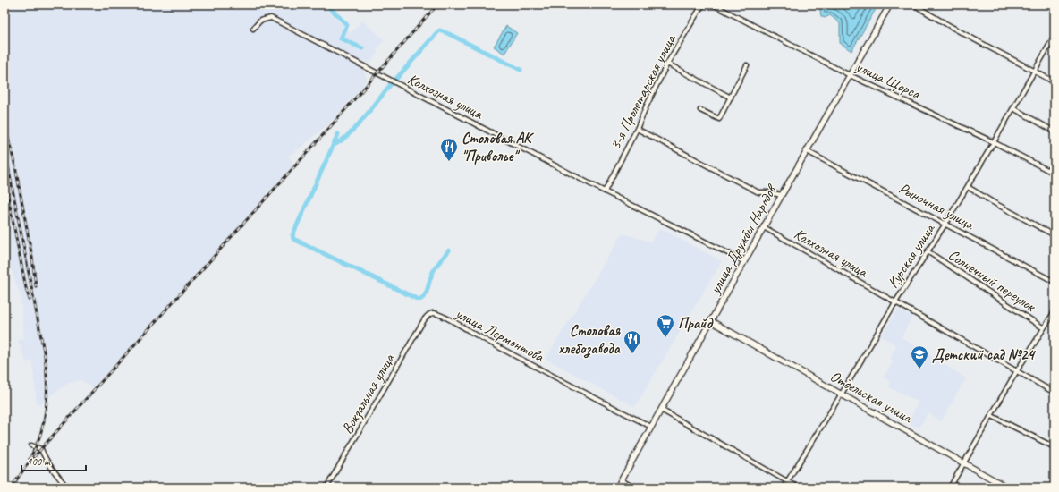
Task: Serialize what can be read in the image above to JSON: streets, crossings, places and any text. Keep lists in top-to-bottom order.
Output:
{
  "streets": {
    "street": [
      "улица Щорса",
      "3-я Пролетарская улица",
      "Колхозная улица",
      "Рыночная улица",
      "улица Дружбы Народов",
      "Курская улица",
      "Солнечный переулок",
      "улица Лермонтова",
      "Вокзальная улица",
      "Отдельская улица"
    ]
  },
  "crossings": [
    ["улица Щорса", "улица Дружбы Народов"],
    ["улица Щорса", "Курская улица"],
    ["3-я Пролетарская улица", "Колхозная улица"],
    ["Колхозная улица", "улица Дружбы Народов"],
    ["Колхозная улица", "Курская улица"],
    ["Рыночная улица", "улица Дружбы Народов"],
    ["Рыночная улица", "Курская улица"],
    ["улица Дружбы Народов", "улица Лермонтова"],
    ["улица Дружбы Народов", "Отдельская улица"],
    ["Курская улица", "Солнечный переулок"],
    ["Курская улица", "Отдельская улица"],
    ["улица Лермонтова", "Вокзальная улица"]
  ],
  "places": {
    "restaurant": ["Столовая АК \"Приволье\"", "Столовая хлебозавода"],
    "supermarket": ["Прайд"],
    "school or university": ["Детский сад №24"]
  },
  "scale_bar": "100 m"
}
